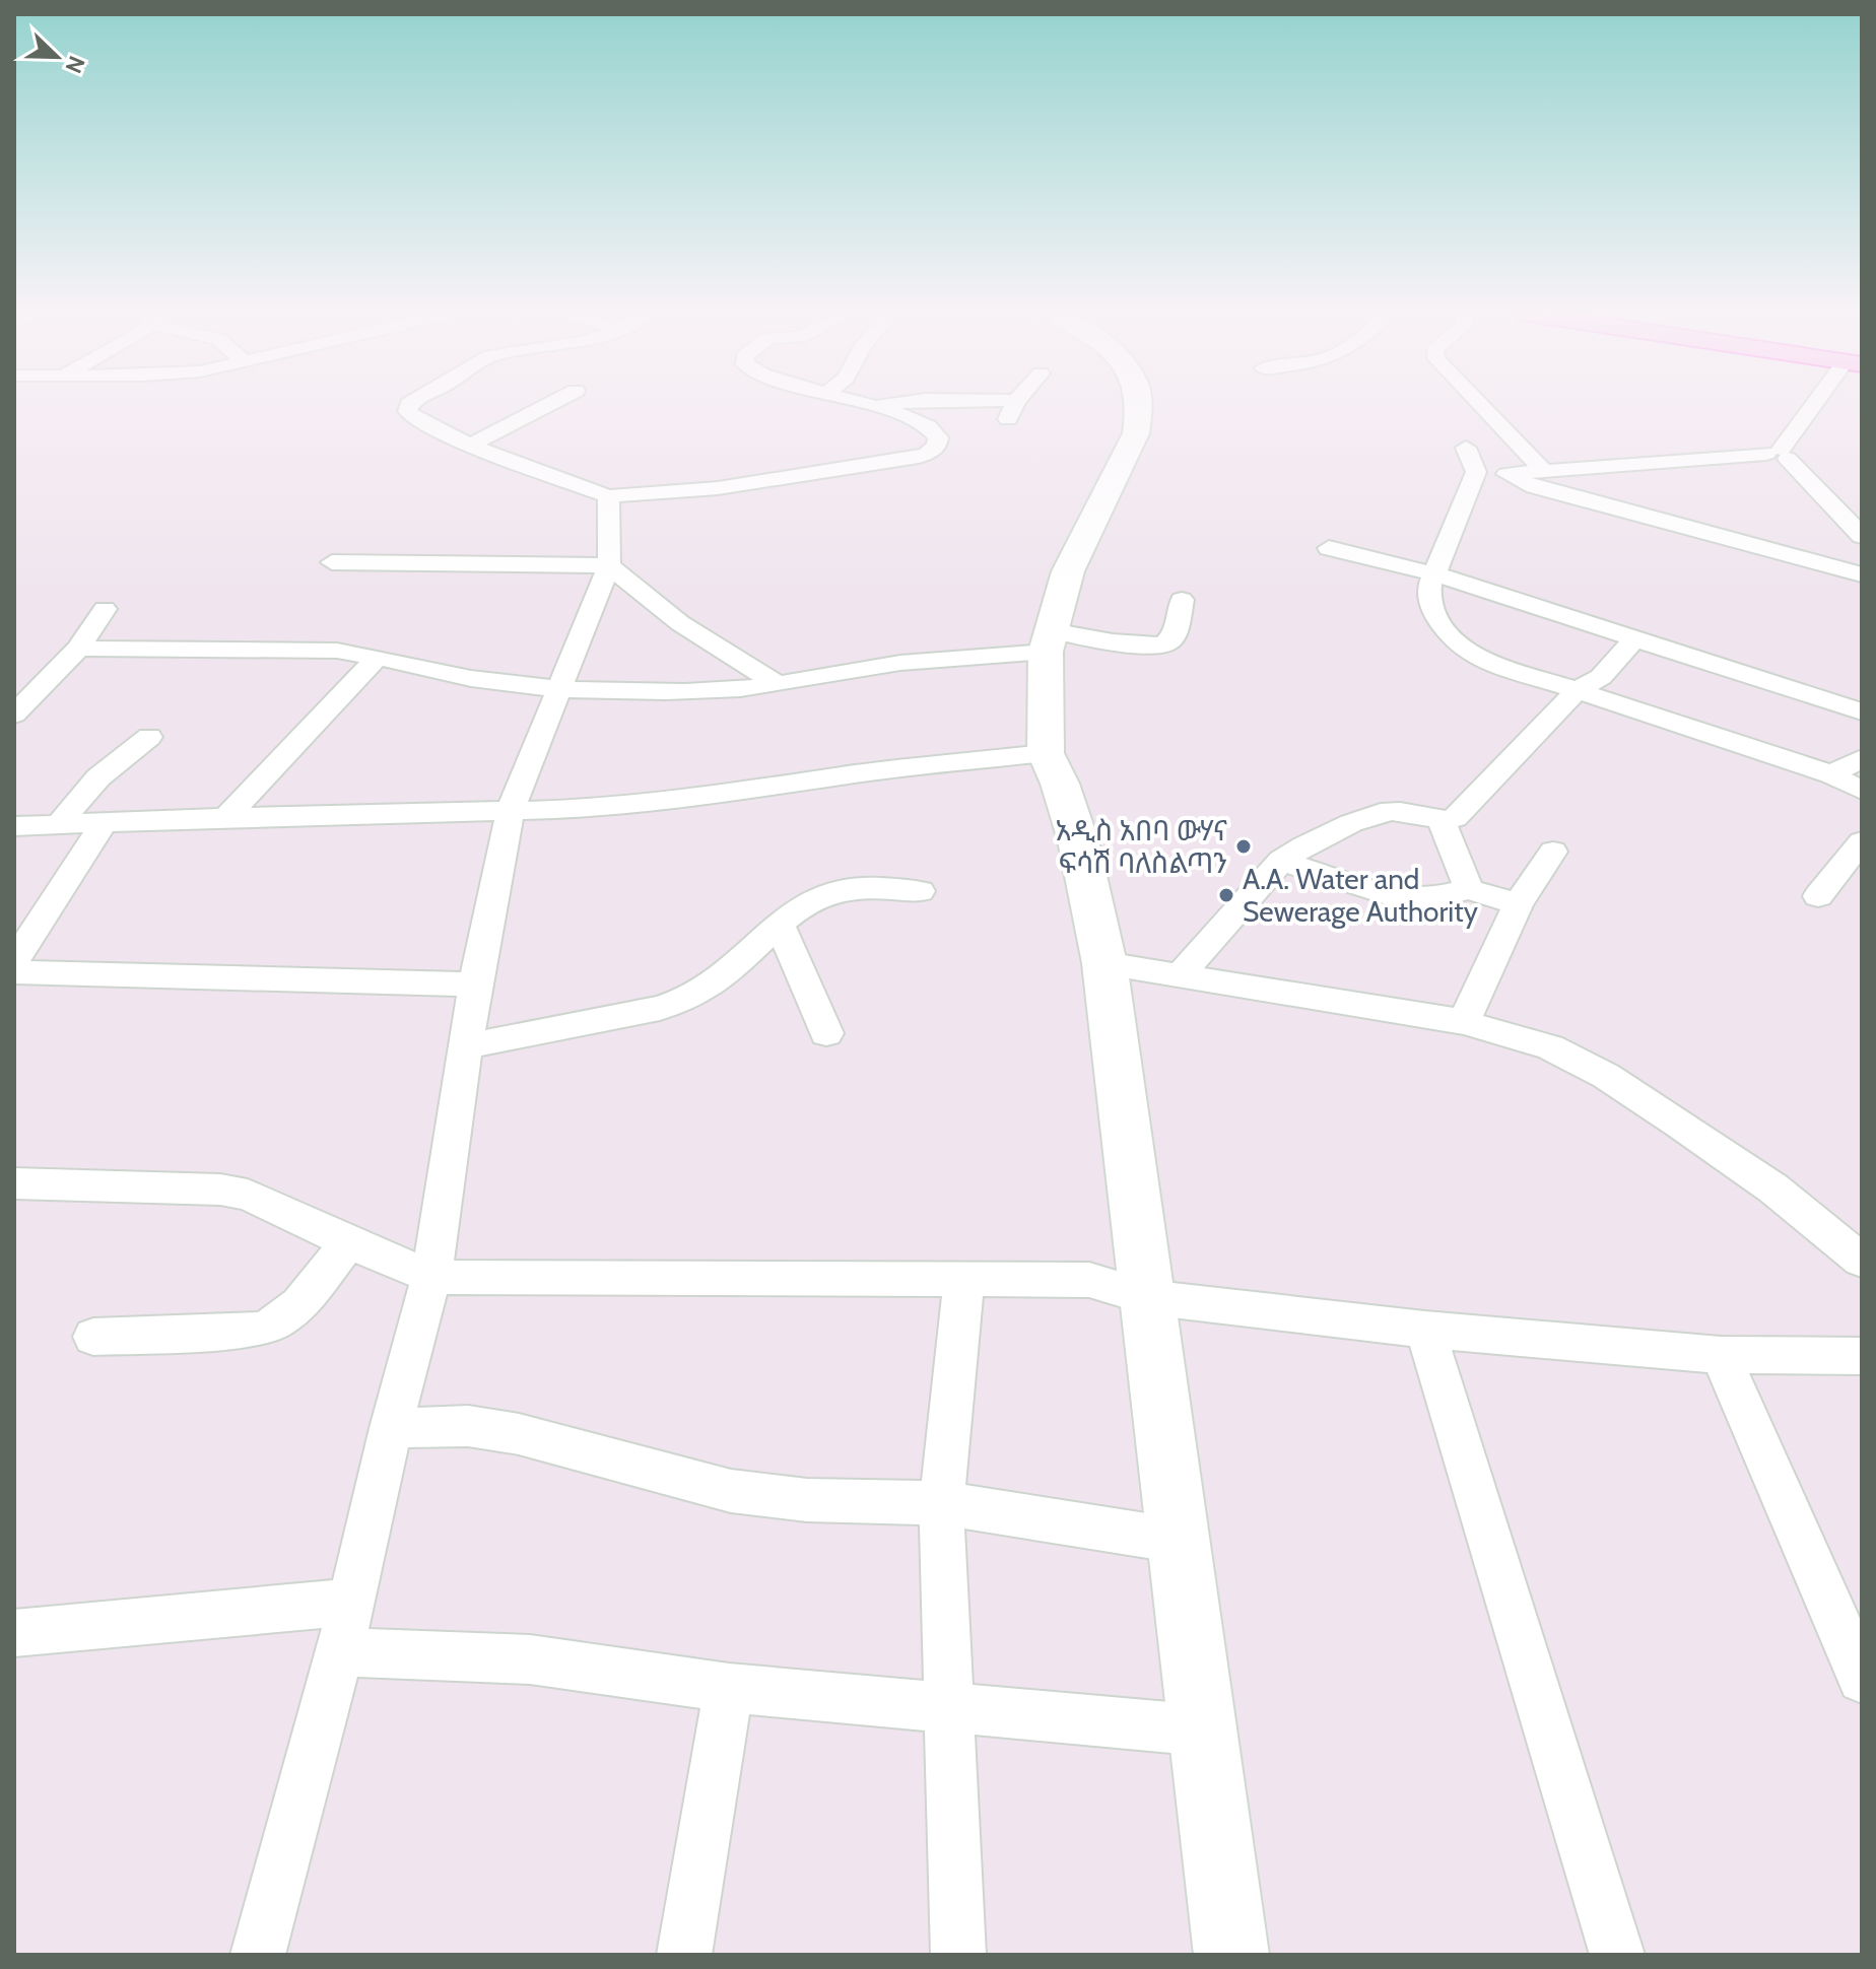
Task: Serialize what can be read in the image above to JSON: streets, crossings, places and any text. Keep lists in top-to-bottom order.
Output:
{
  "places": ["አዲስ አበባ ውሃና ፍሳሽ ባለስልጣን", "A.A. Water and Sewerage Authority"],
  "north": "bottom right"
}
